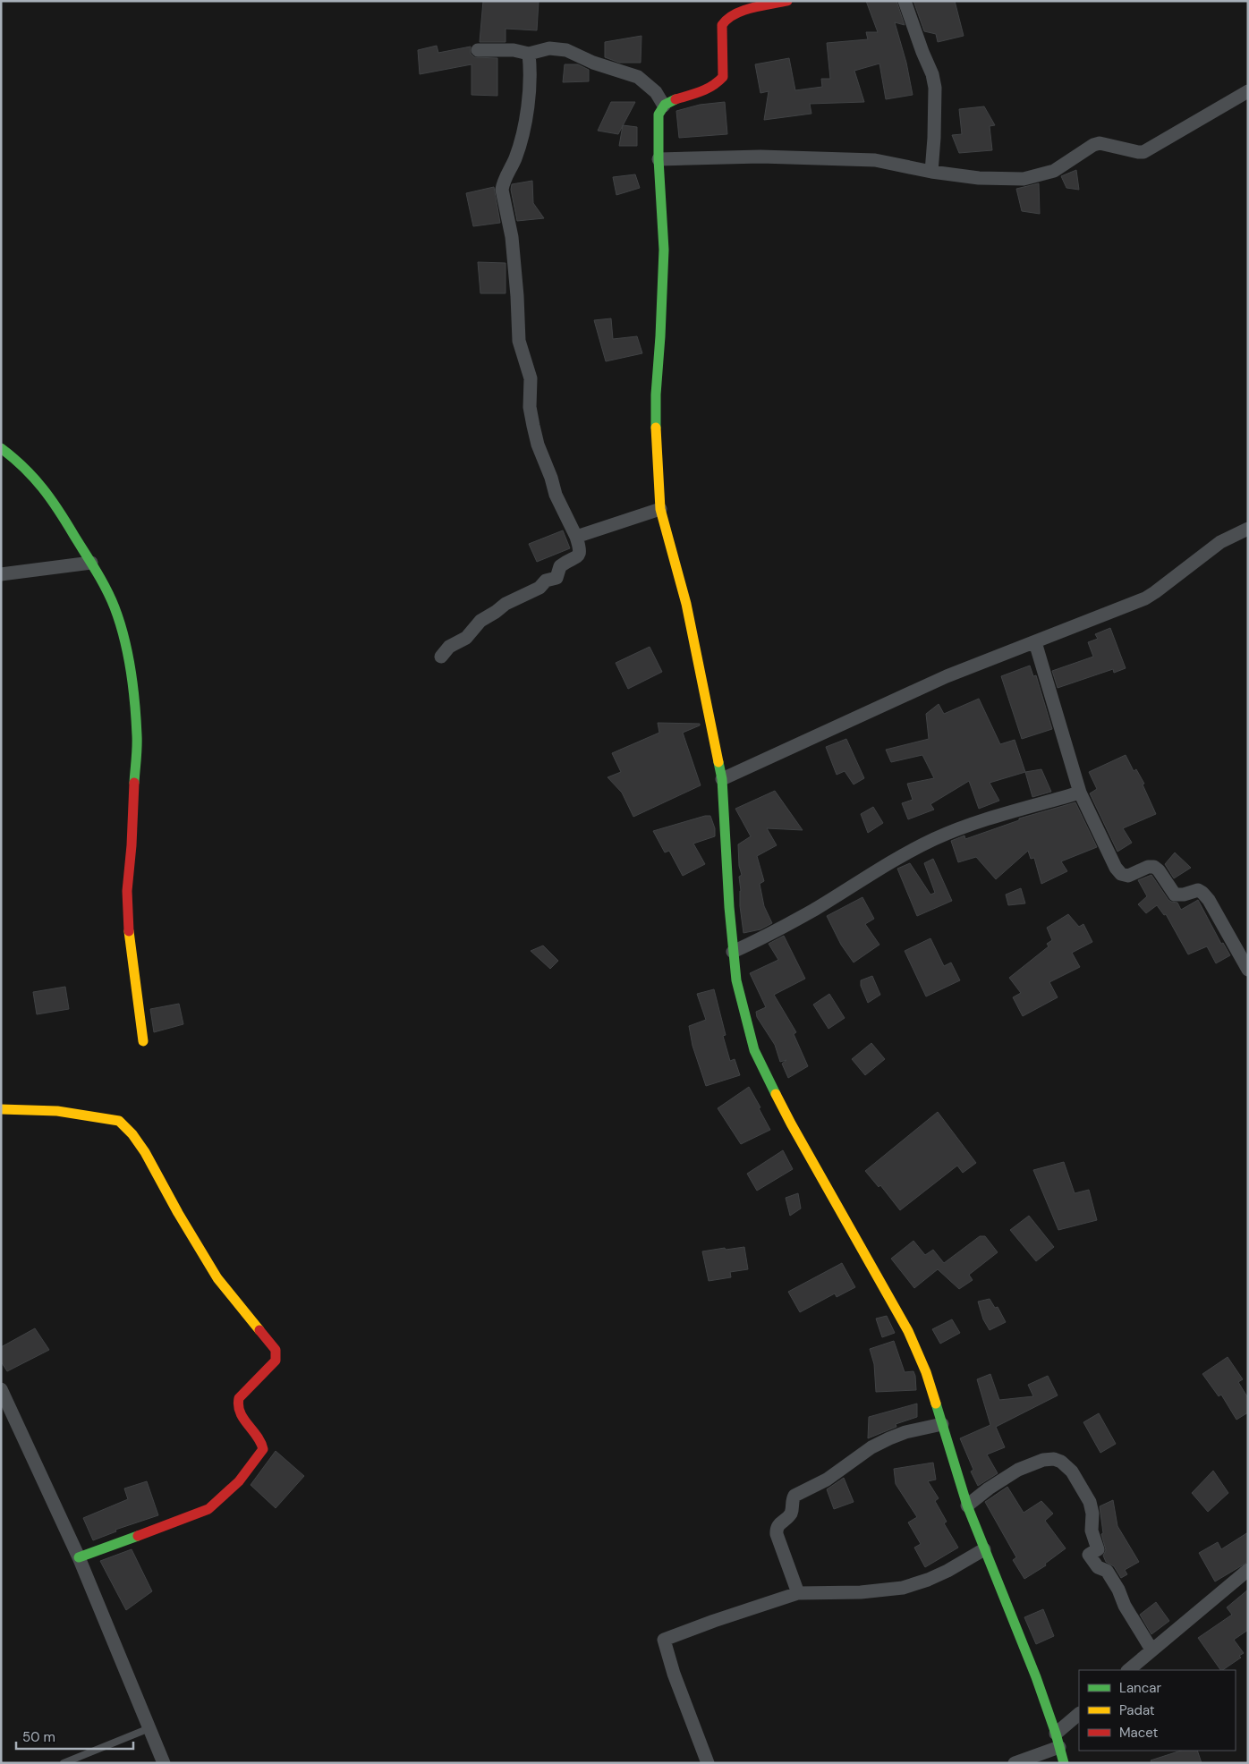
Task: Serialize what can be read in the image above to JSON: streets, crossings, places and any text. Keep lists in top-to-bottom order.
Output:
{
  "legend": ["Lancar", "Padat", "Macet"],
  "scale_bar": "50 m"
}
